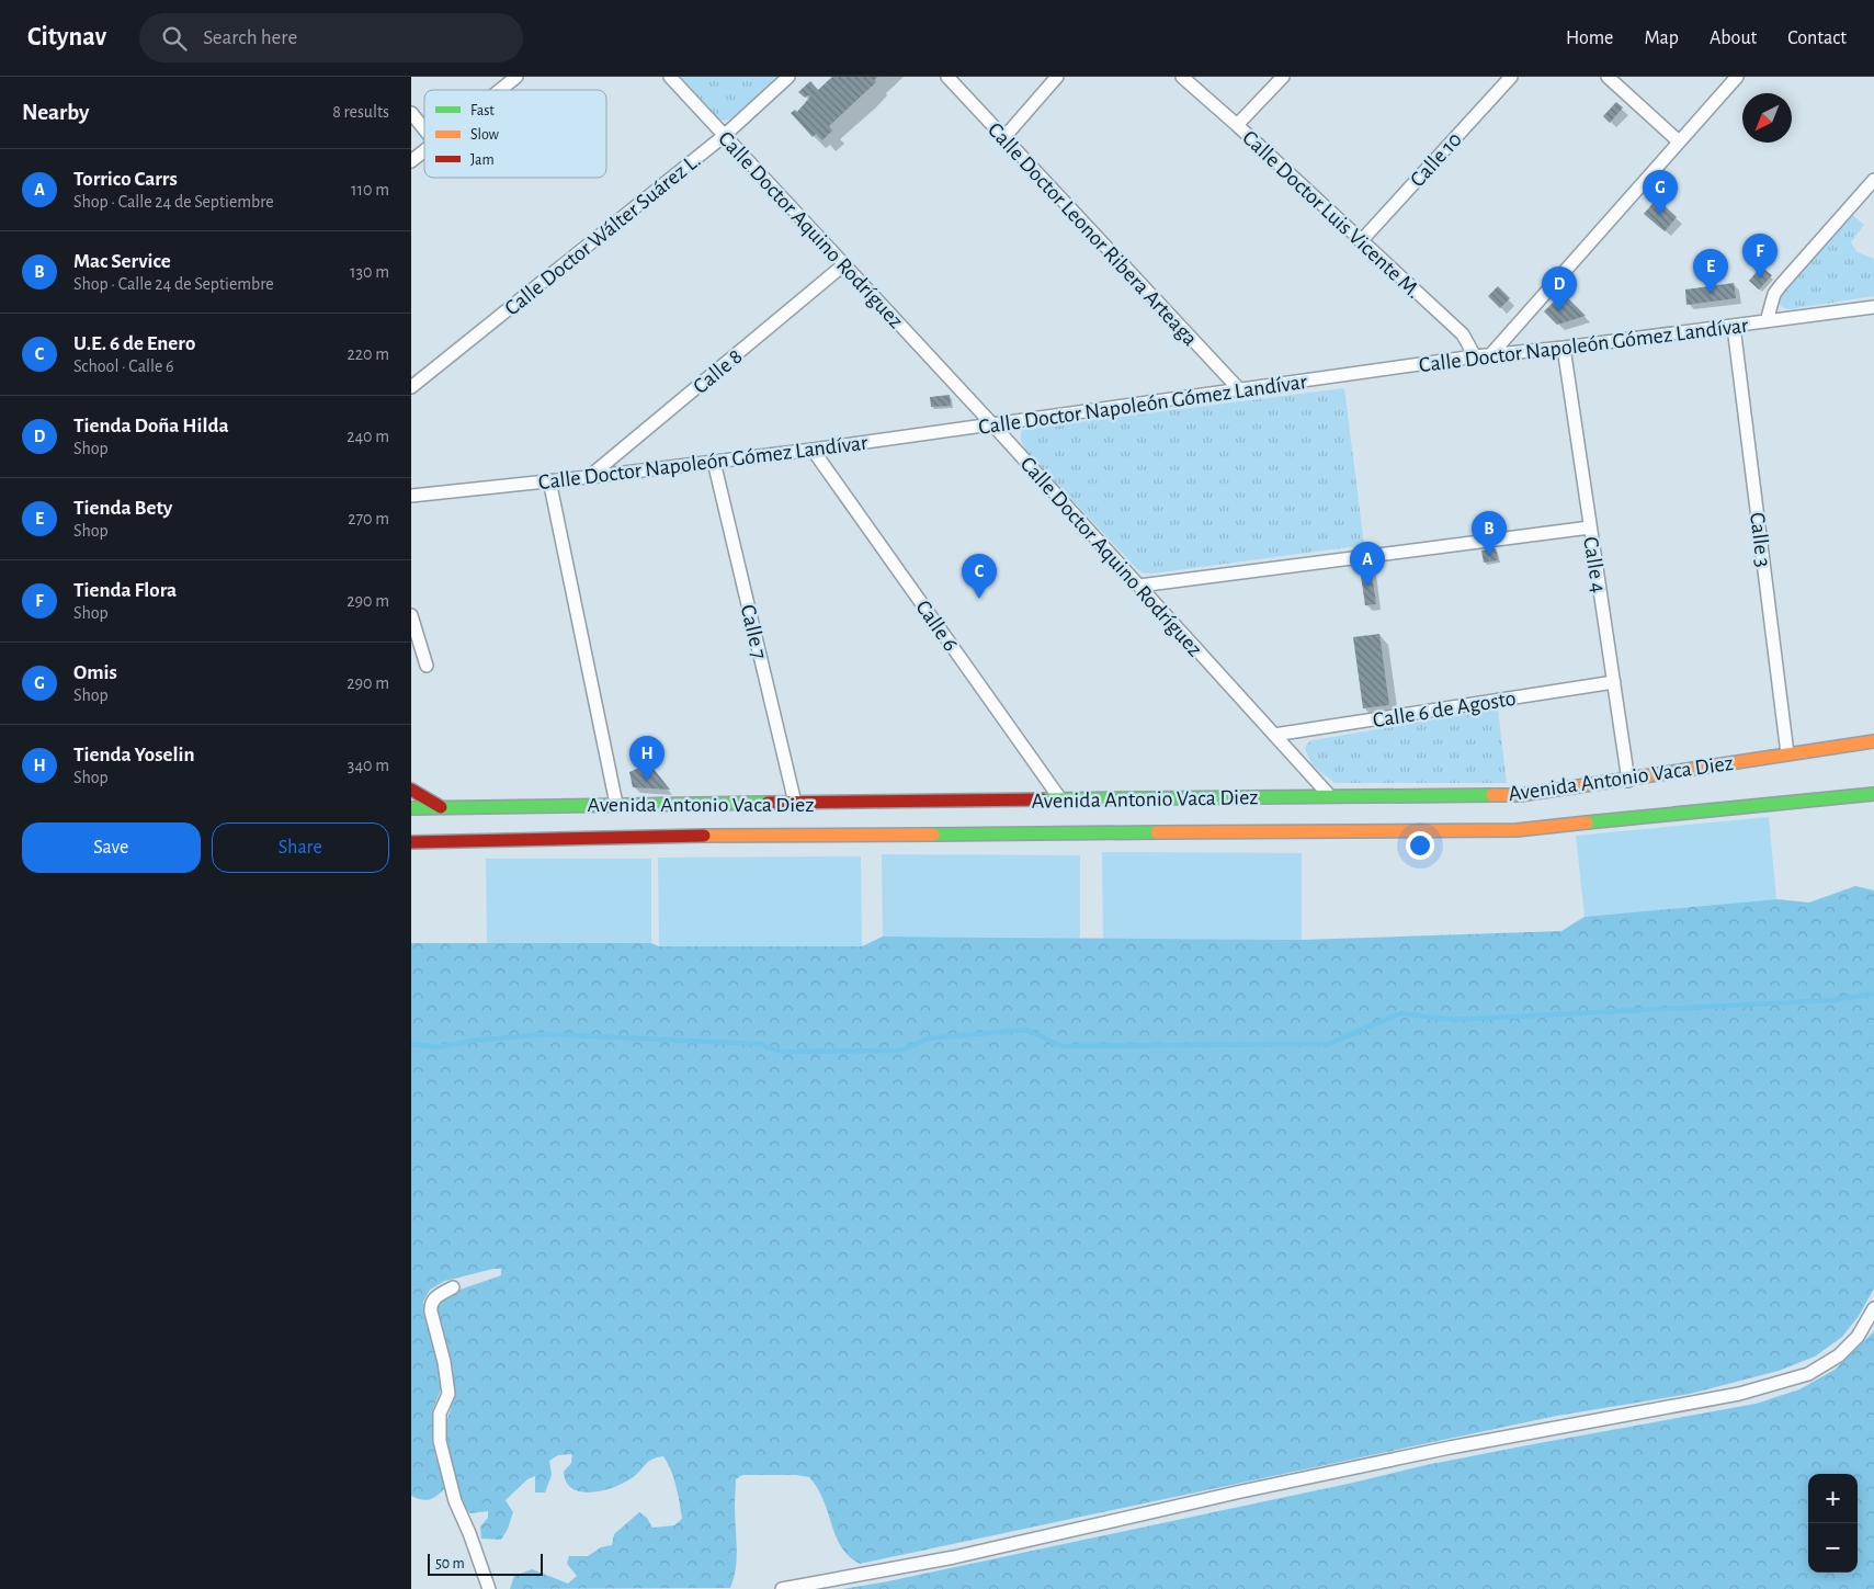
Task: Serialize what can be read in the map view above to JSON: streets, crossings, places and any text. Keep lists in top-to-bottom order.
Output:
{
  "streets": {
    "main road": ["Avenida Antonio Vaca Diez"],
    "street": [
      "Calle 10",
      "Calle Doctor Luis Vicente M.",
      "Calle Doctor Aquino Rodríguez",
      "Calle Doctor Wálter Suárez L.",
      "Calle Doctor Leonor Ribera Arteaga",
      "Calle Doctor Napoleón Gómez Landívar",
      "Calle 8",
      "Calle 3",
      "Calle 4",
      "Calle 6",
      "Calle 7",
      "Calle 6 de Agosto"
    ]
  },
  "crossings": [
    ["Calle 10", "Calle Doctor Luis Vicente M."],
    ["Calle Doctor Luis Vicente M.", "Calle Doctor Napoleón Gómez Landívar"],
    ["Calle Doctor Aquino Rodríguez", "Calle Doctor Wálter Suárez L."],
    ["Calle Doctor Aquino Rodríguez", "Calle Doctor Napoleón Gómez Landívar"],
    ["Calle Doctor Aquino Rodríguez", "Calle 8"],
    ["Calle Doctor Aquino Rodríguez", "Calle 6 de Agosto"],
    ["Calle Doctor Aquino Rodríguez", "Avenida Antonio Vaca Diez"],
    ["Calle Doctor Leonor Ribera Arteaga", "Calle Doctor Napoleón Gómez Landívar"],
    ["Calle Doctor Napoleón Gómez Landívar", "Calle 8"],
    ["Calle Doctor Napoleón Gómez Landívar", "Calle 3"],
    ["Calle Doctor Napoleón Gómez Landívar", "Calle 4"],
    ["Calle Doctor Napoleón Gómez Landívar", "Calle 6"],
    ["Calle Doctor Napoleón Gómez Landívar", "Calle 7"],
    ["Calle 3", "Avenida Antonio Vaca Diez"],
    ["Calle 4", "Calle 6 de Agosto"],
    ["Calle 4", "Avenida Antonio Vaca Diez"],
    ["Calle 6", "Avenida Antonio Vaca Diez"],
    ["Calle 7", "Avenida Antonio Vaca Diez"]
  ],
  "legend": ["Fast", "Slow", "Jam"],
  "scale_bar": "50 m",
  "north": "bottom left",
  "page": {
    "header": "Citynav",
    "search": "Search here",
    "nav": [
      "Home",
      "Map",
      "About",
      "Contact"
    ],
    "heading": ["Nearby", "8 results"],
    "list": [
      {
        "mark": "A",
        "name": "Torrico Carrs",
        "note": "Shop · Calle 24 de Septiembre",
        "value": "110 m"
      },
      {
        "mark": "B",
        "name": "Mac Service",
        "note": "Shop · Calle 24 de Septiembre",
        "value": "130 m"
      },
      {
        "mark": "C",
        "name": "U.E. 6 de Enero",
        "note": "School · Calle 6",
        "value": "220 m"
      },
      {
        "mark": "D",
        "name": "Tienda Doña Hilda",
        "note": "Shop",
        "value": "240 m"
      },
      {
        "mark": "E",
        "name": "Tienda Bety",
        "note": "Shop",
        "value": "270 m"
      },
      {
        "mark": "F",
        "name": "Tienda Flora",
        "note": "Shop",
        "value": "290 m"
      },
      {
        "mark": "G",
        "name": "Omis",
        "note": "Shop",
        "value": "290 m"
      },
      {
        "mark": "H",
        "name": "Tienda Yoselin",
        "note": "Shop",
        "value": "340 m"
      }
    ],
    "pins": [
      "G",
      "F",
      "E",
      "D",
      "B",
      "A",
      "C",
      "H"
    ],
    "buttons": ["Save", "Share"],
    "map_buttons": ["+", "−"],
    "scale": "50 m"
  }
}
